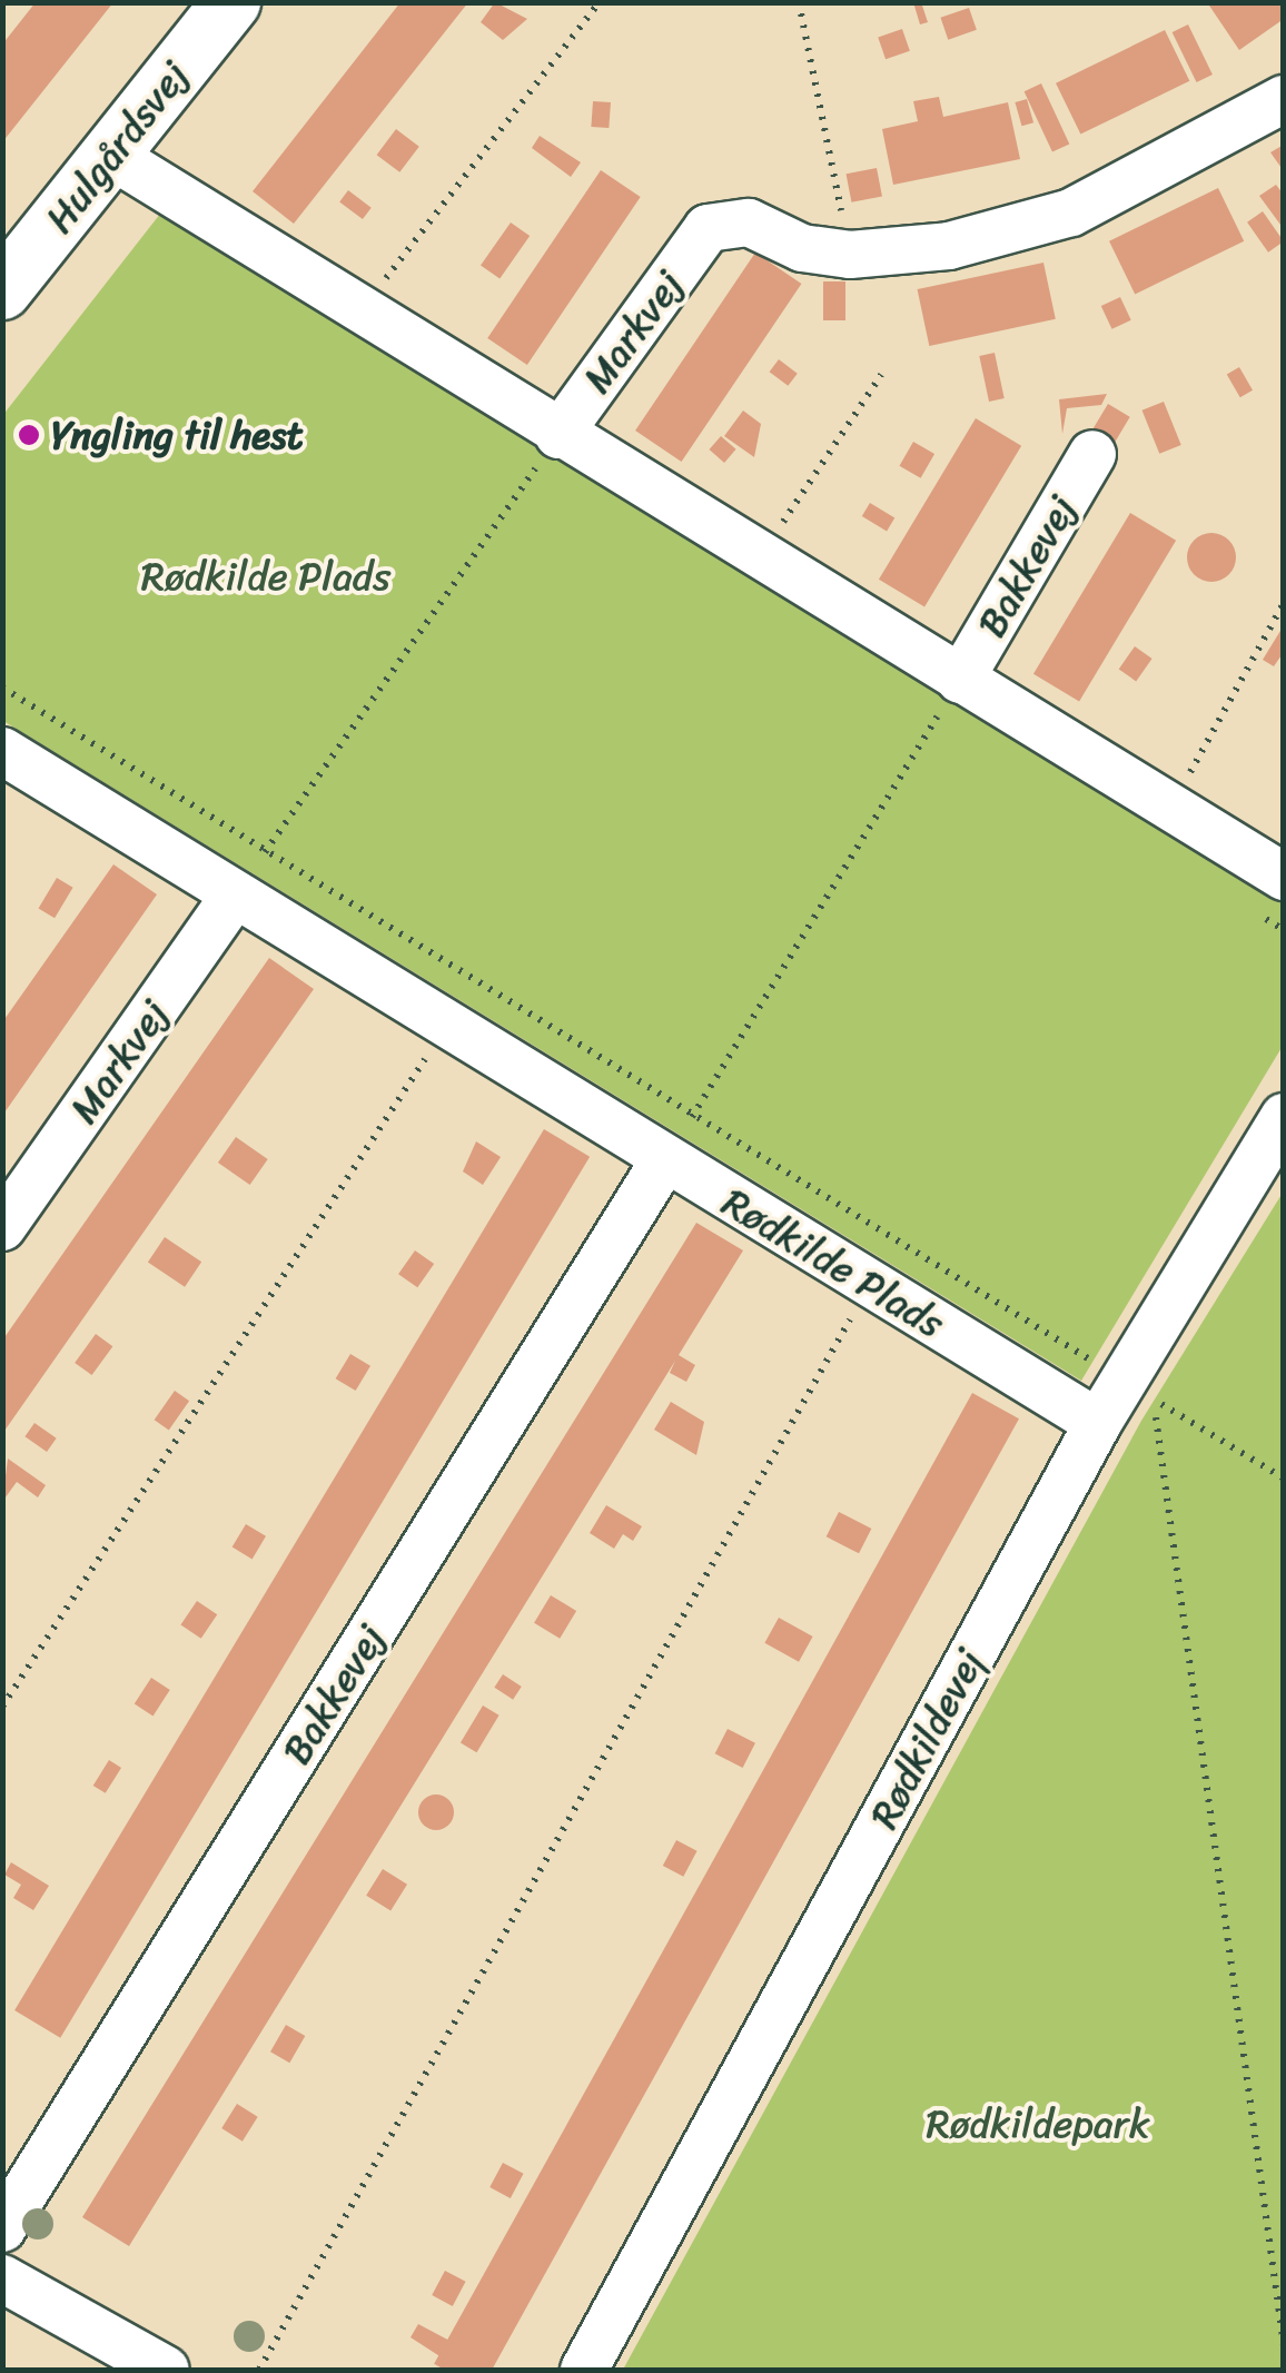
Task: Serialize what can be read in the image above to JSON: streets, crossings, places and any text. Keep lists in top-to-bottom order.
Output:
{
  "streets": {
    "main road": ["Hulgårdsvej"],
    "street": [
      "Markvej",
      "Bakkevej",
      "Rødkilde Plads",
      "Rødkildevej"
    ]
  },
  "crossings": [
    ["Markvej", "Rødkilde Plads"],
    ["Bakkevej", "Rødkilde Plads"],
    ["Rødkilde Plads", "Rødkildevej"]
  ],
  "parks": ["Rødkilde Plads", "Rødkildepark"],
  "places": ["Yngling til hest"]
}
